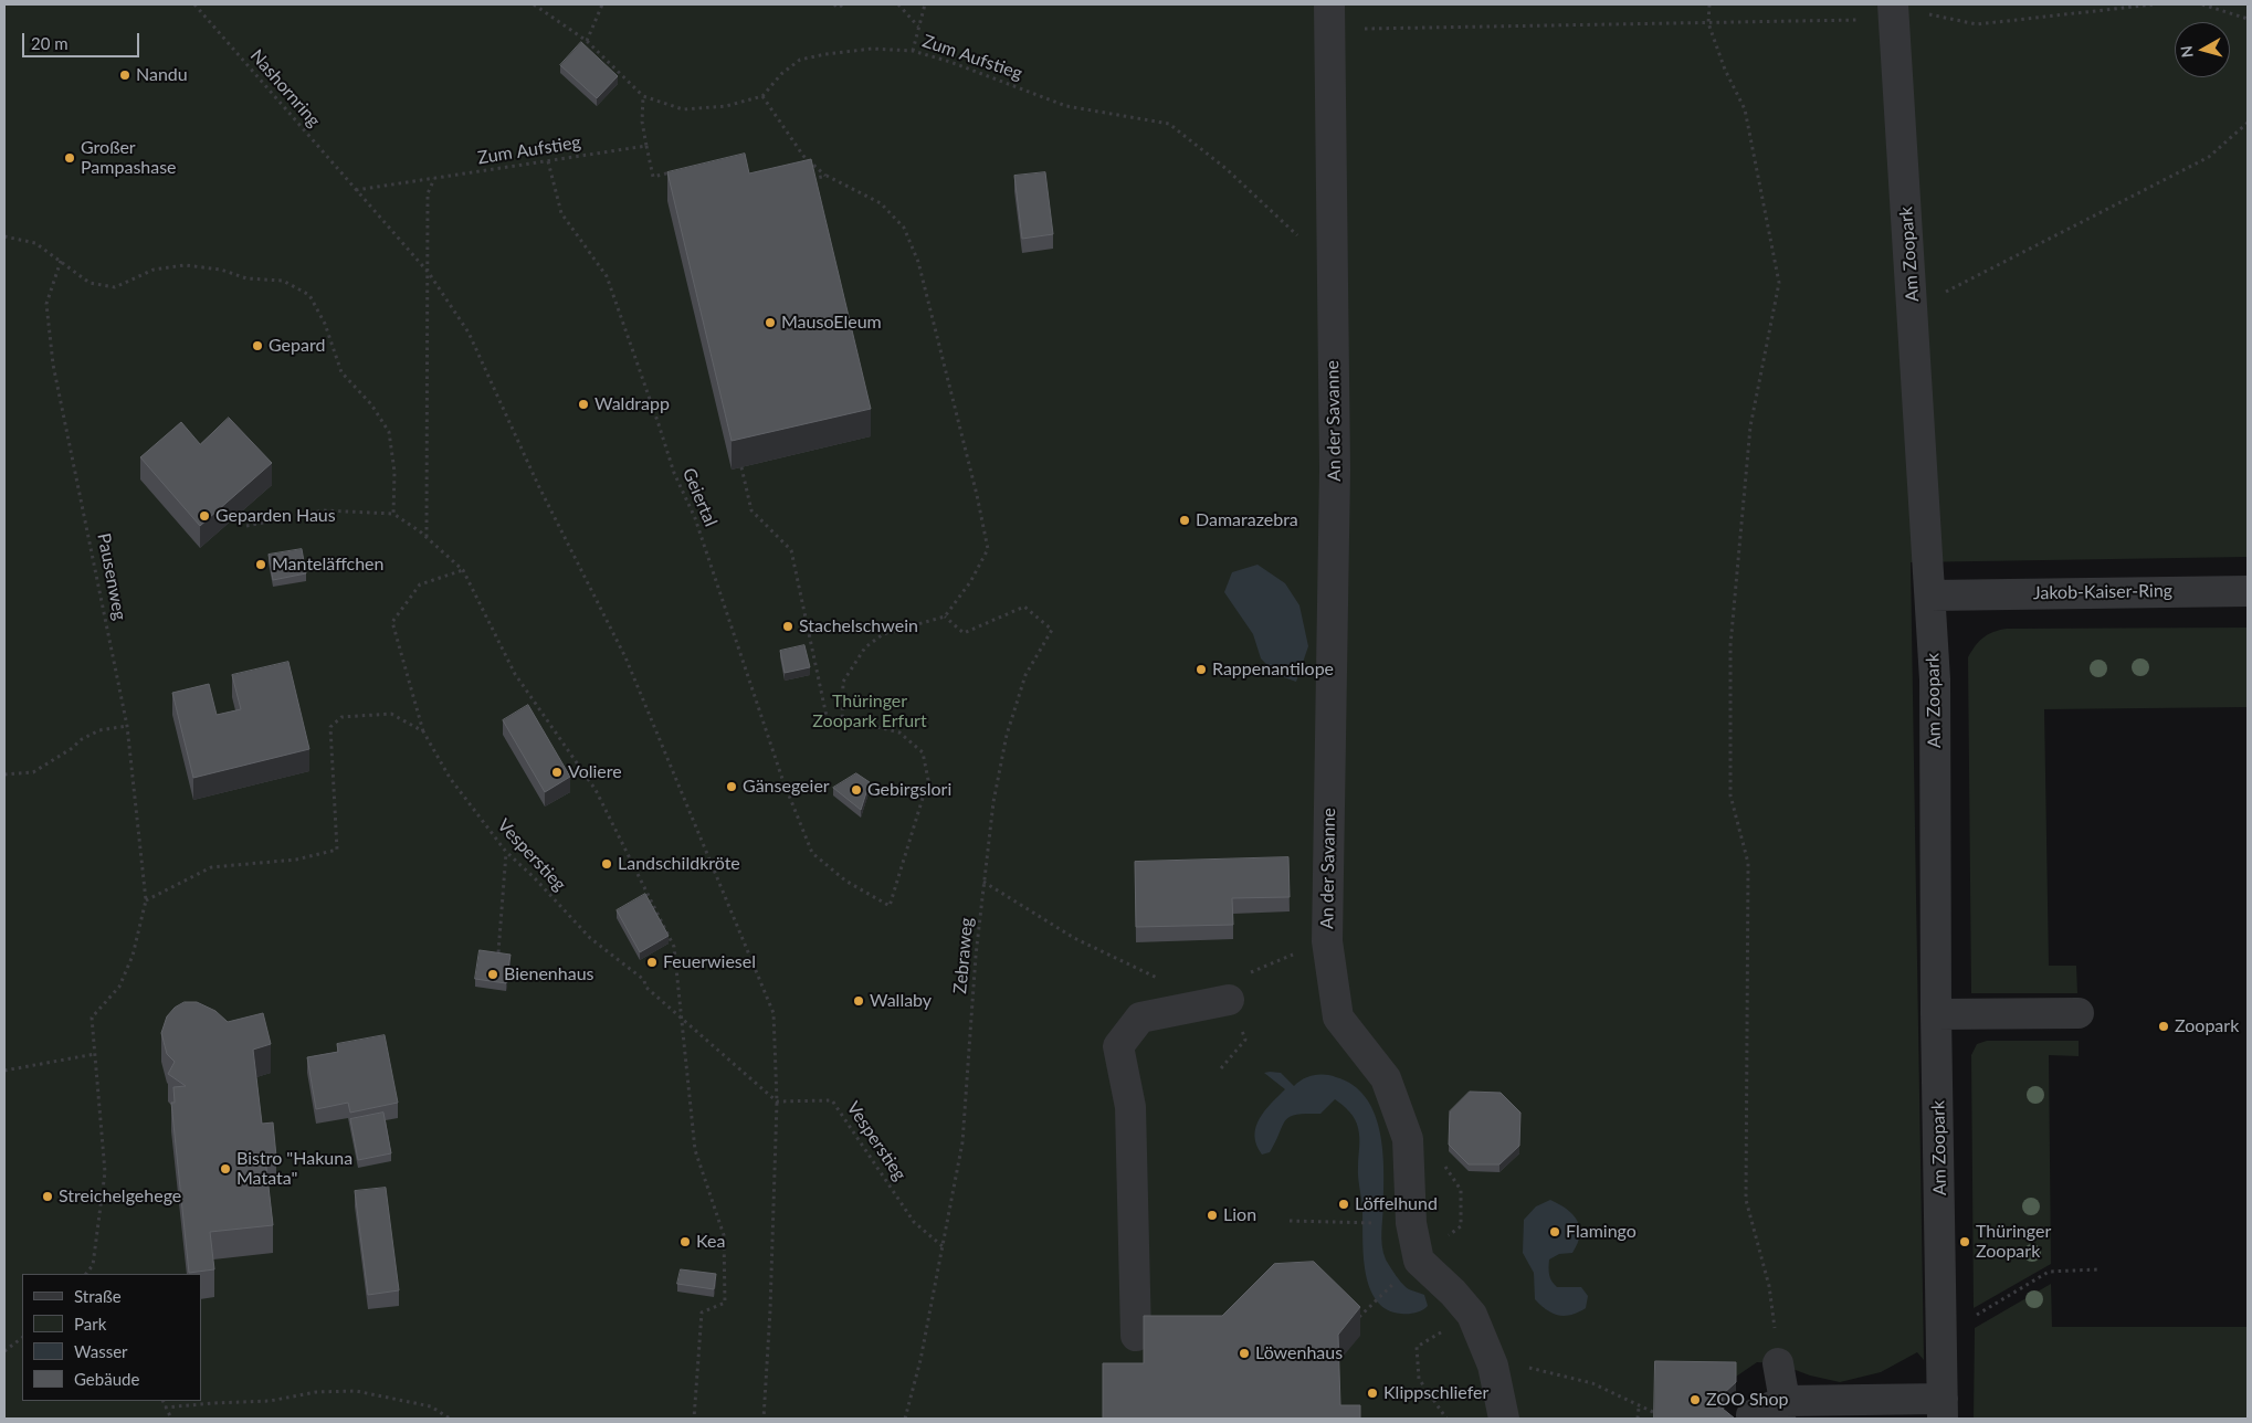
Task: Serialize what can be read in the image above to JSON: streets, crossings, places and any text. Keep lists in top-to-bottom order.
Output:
{
  "streets": {
    "street": ["Am Zoopark", "An der Savanne", "Jakob-Kaiser-Ring"],
    "path": [
      "Zum Aufstieg",
      "Nashornring",
      "Geiertal",
      "Pausenweg",
      "Vesperstieg",
      "Zebraweg"
    ]
  },
  "crossings": [
    ["Zum Aufstieg", "Nashornring"],
    ["Zum Aufstieg", "An der Savanne"],
    ["Zum Aufstieg", "Geiertal"],
    ["Nashornring", "Vesperstieg"],
    ["Am Zoopark", "Jakob-Kaiser-Ring"],
    ["Vesperstieg", "Zebraweg"]
  ],
  "parks": ["Thüringer Zoopark Erfurt"],
  "places": [
    "Nandu",
    "Großer Pampashase",
    "MausoEleum",
    "Gepard",
    "Waldrapp",
    "Geparden Haus",
    "Damarazebra",
    "Manteläffchen",
    "Stachelschwein",
    "Rappenantilope",
    "Voliere",
    "Gänsegeier",
    "Gebirgslori",
    "Landschildkröte",
    "Feuerwiesel",
    "Bienenhaus",
    "Wallaby",
    "Zoopark",
    "Bistro \"Hakuna Matata\"",
    "Streichelgehege",
    "Löffelhund",
    "Lion",
    "Flamingo",
    "Kea",
    "Thüringer Zoopark",
    "Löwenhaus",
    "Klippschliefer",
    "ZOO Shop"
  ],
  "legend": [
    "Straße",
    "Park",
    "Wasser",
    "Gebäude"
  ],
  "scale_bar": "20 m",
  "north": "left"
}
